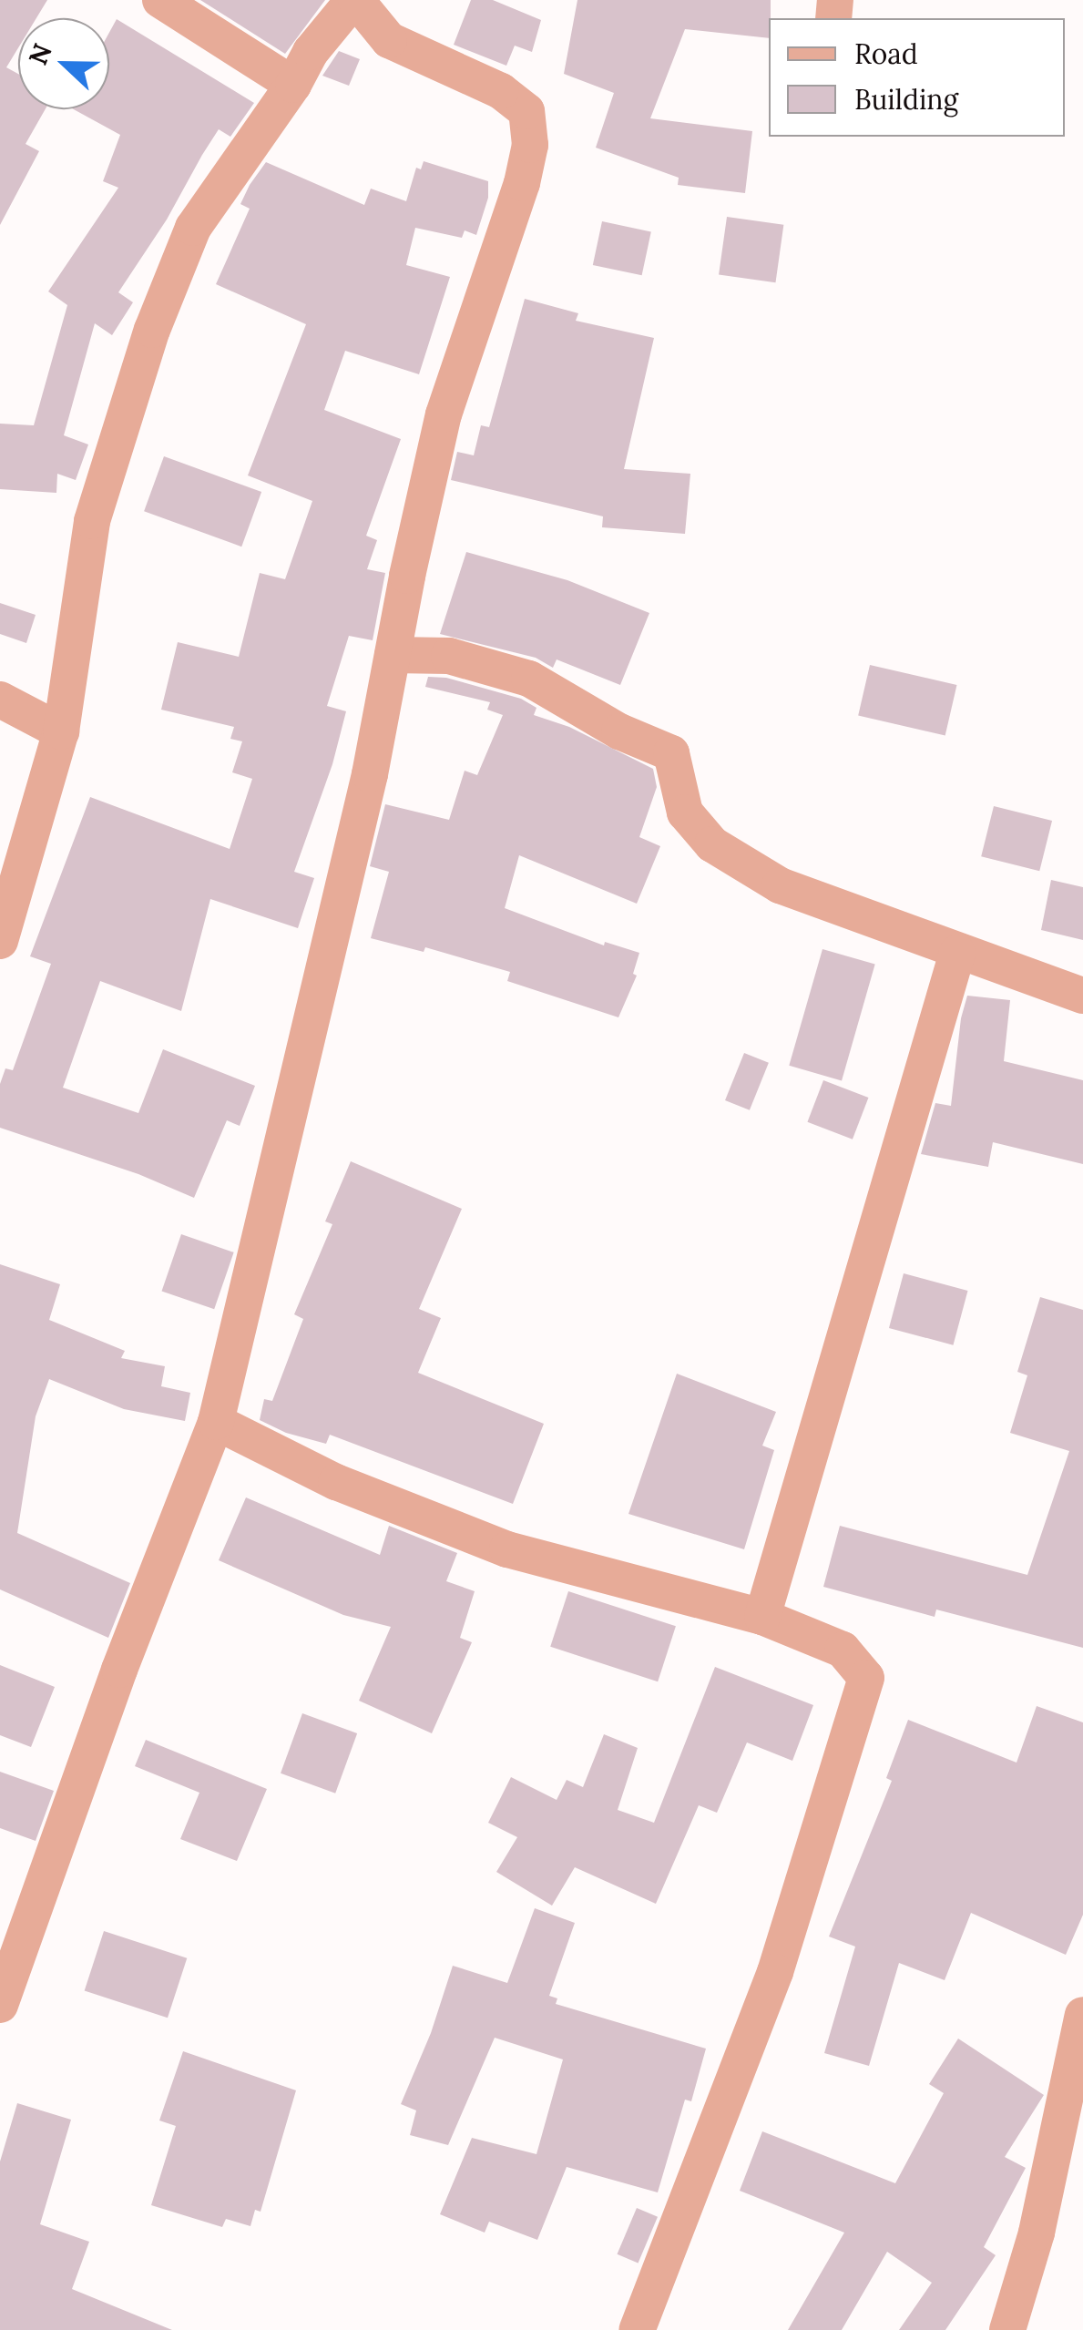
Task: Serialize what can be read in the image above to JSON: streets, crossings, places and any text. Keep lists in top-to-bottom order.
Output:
{
  "legend": ["Road", "Building"],
  "north": "left"
}
